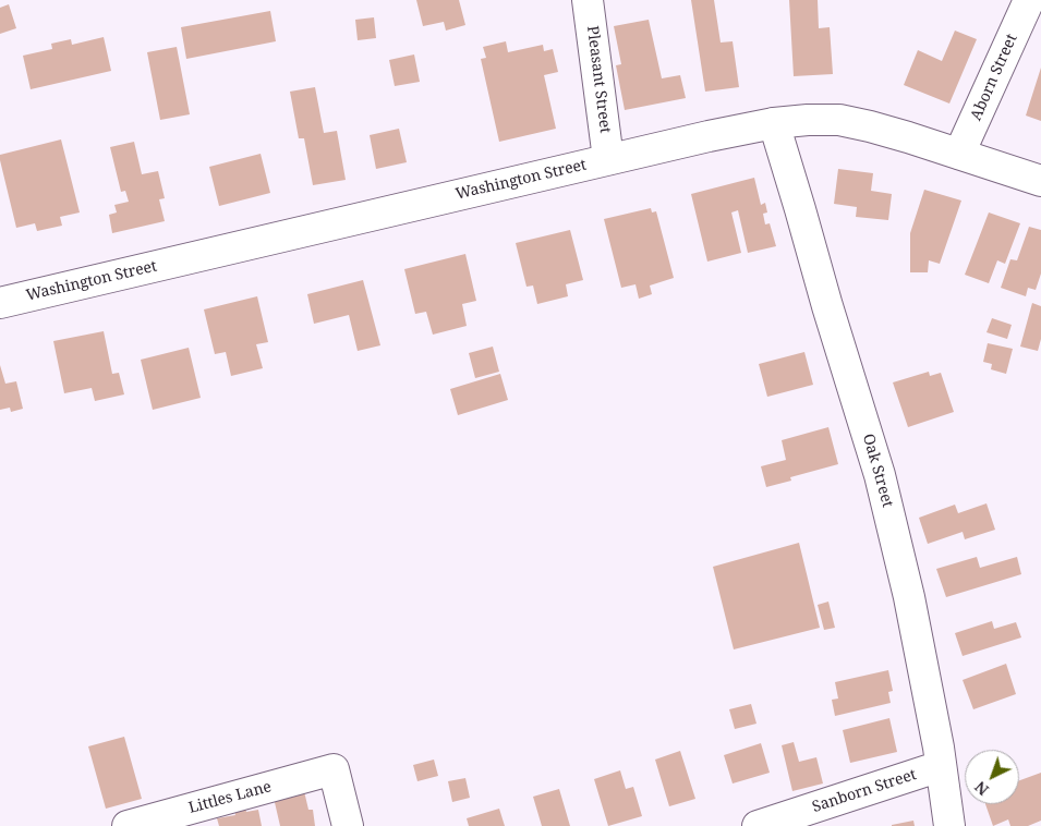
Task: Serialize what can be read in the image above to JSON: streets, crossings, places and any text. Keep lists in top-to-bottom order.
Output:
{
  "streets": {
    "street": [
      "Aborn Street",
      "Pleasant Street",
      "Washington Street",
      "Oak Street",
      "Sanborn Street",
      "Littles Lane"
    ]
  },
  "crossings": [
    ["Aborn Street", "Washington Street"],
    ["Pleasant Street", "Washington Street"],
    ["Washington Street", "Oak Street"],
    ["Oak Street", "Sanborn Street"]
  ],
  "north": "bottom left"
}
